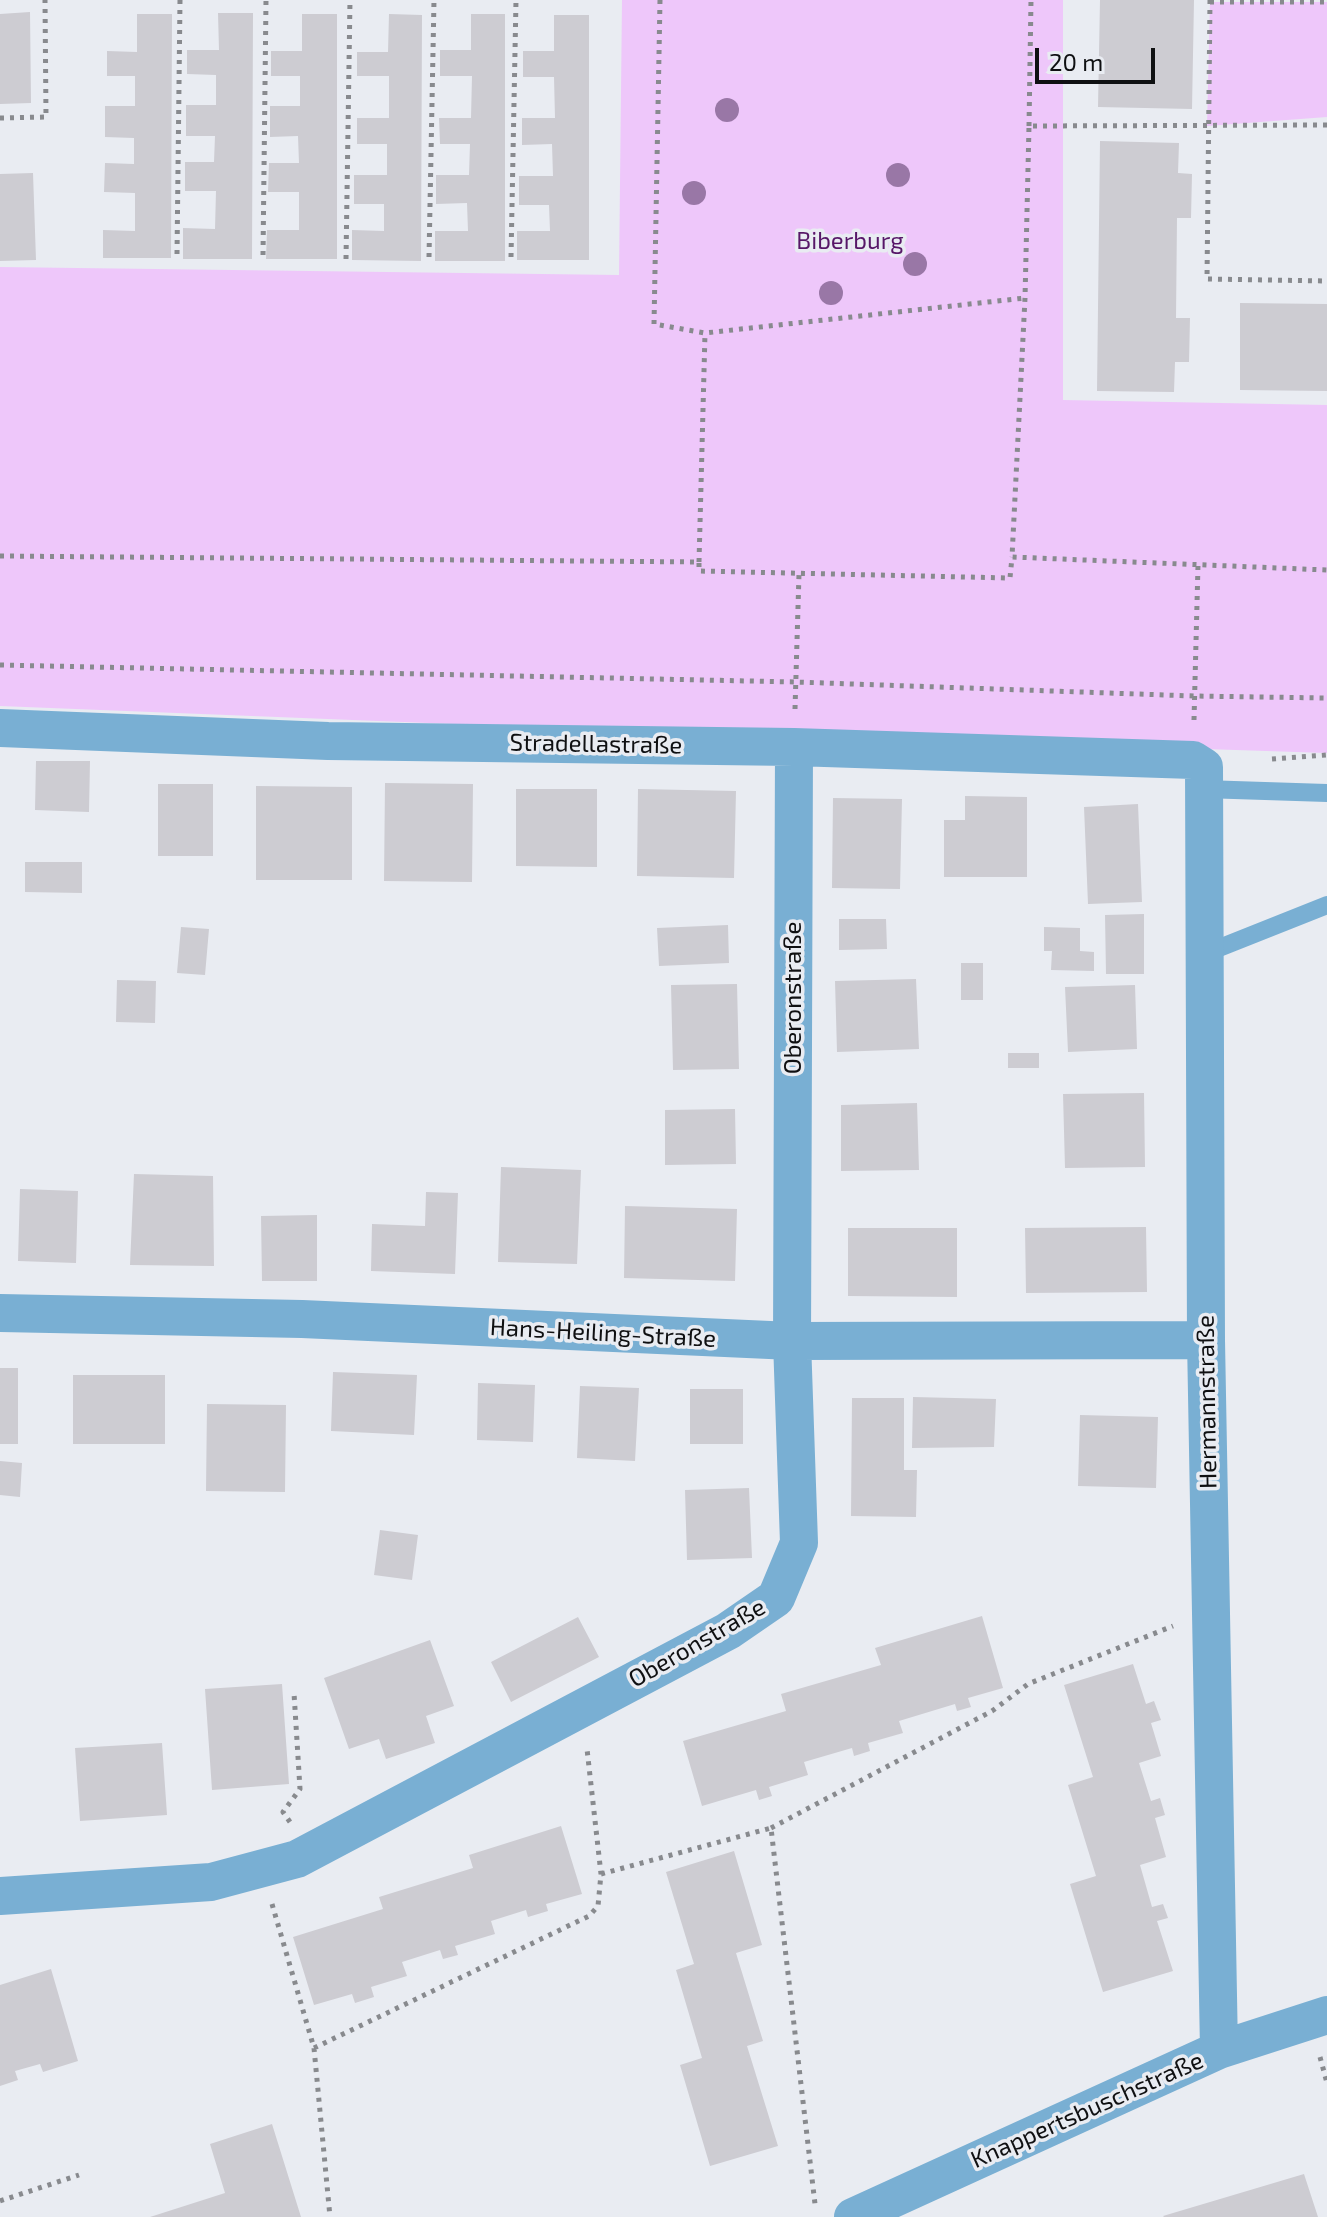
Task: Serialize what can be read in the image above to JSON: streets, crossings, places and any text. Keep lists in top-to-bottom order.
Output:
{
  "streets": {
    "street": [
      "Stradellastraße",
      "Oberonstraße",
      "Hans-Heiling-Straße",
      "Hermannstraße",
      "Knappertsbuschstraße"
    ]
  },
  "crossings": [
    ["Stradellastraße", "Oberonstraße"],
    ["Stradellastraße", "Hermannstraße"],
    ["Oberonstraße", "Hans-Heiling-Straße"],
    ["Hans-Heiling-Straße", "Hermannstraße"],
    ["Hermannstraße", "Knappertsbuschstraße"]
  ],
  "parks": ["Biberburg"],
  "scale_bar": "20 m"
}
